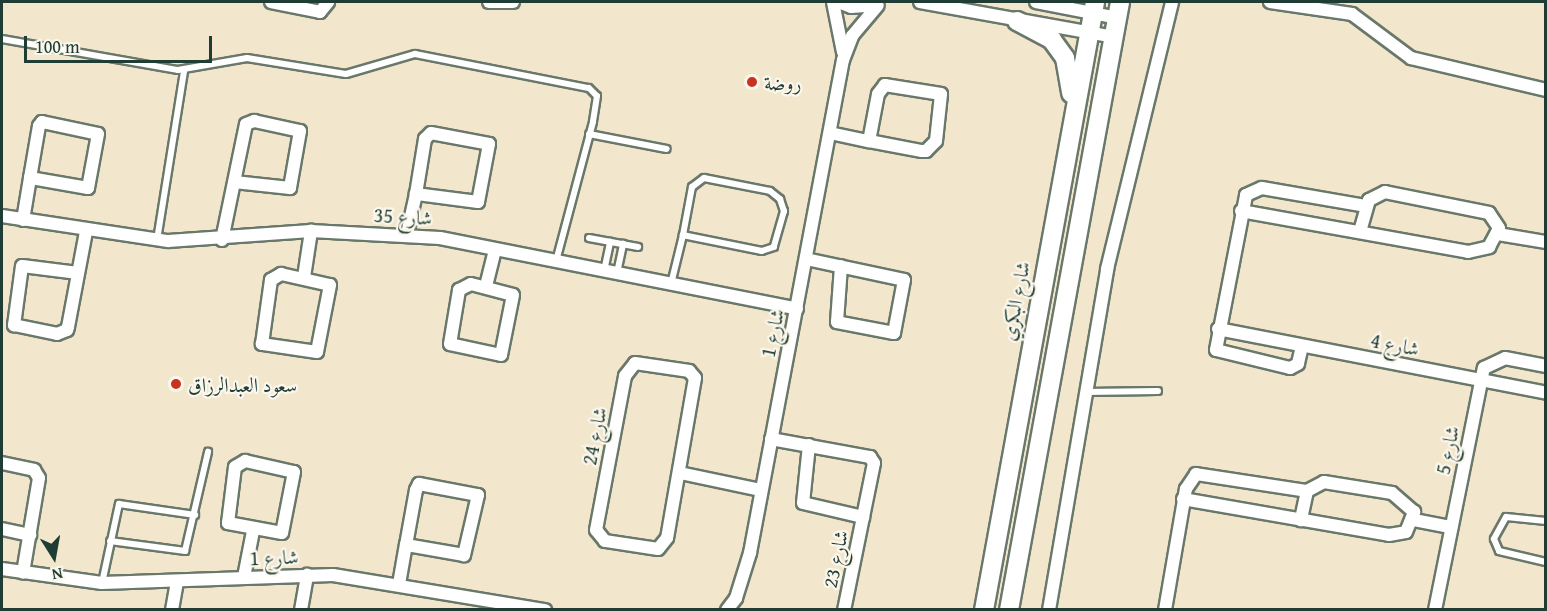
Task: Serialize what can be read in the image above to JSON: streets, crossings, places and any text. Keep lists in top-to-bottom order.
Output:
{
  "streets": {
    "main road": ["شارع البكري"],
    "street": [
      "شارع 35",
      "شارع 1",
      "شارع 4",
      "شارع 24",
      "شارع 5",
      "شارع 23"
    ]
  },
  "crossings": [
    ["شارع 35", "شارع 1"],
    ["شارع 1", "شارع 23"],
    ["شارع 4", "شارع 5"]
  ],
  "places": ["روضة", "سعود العبدالرزاق"],
  "scale_bar": "100 m",
  "north": "bottom"
}
